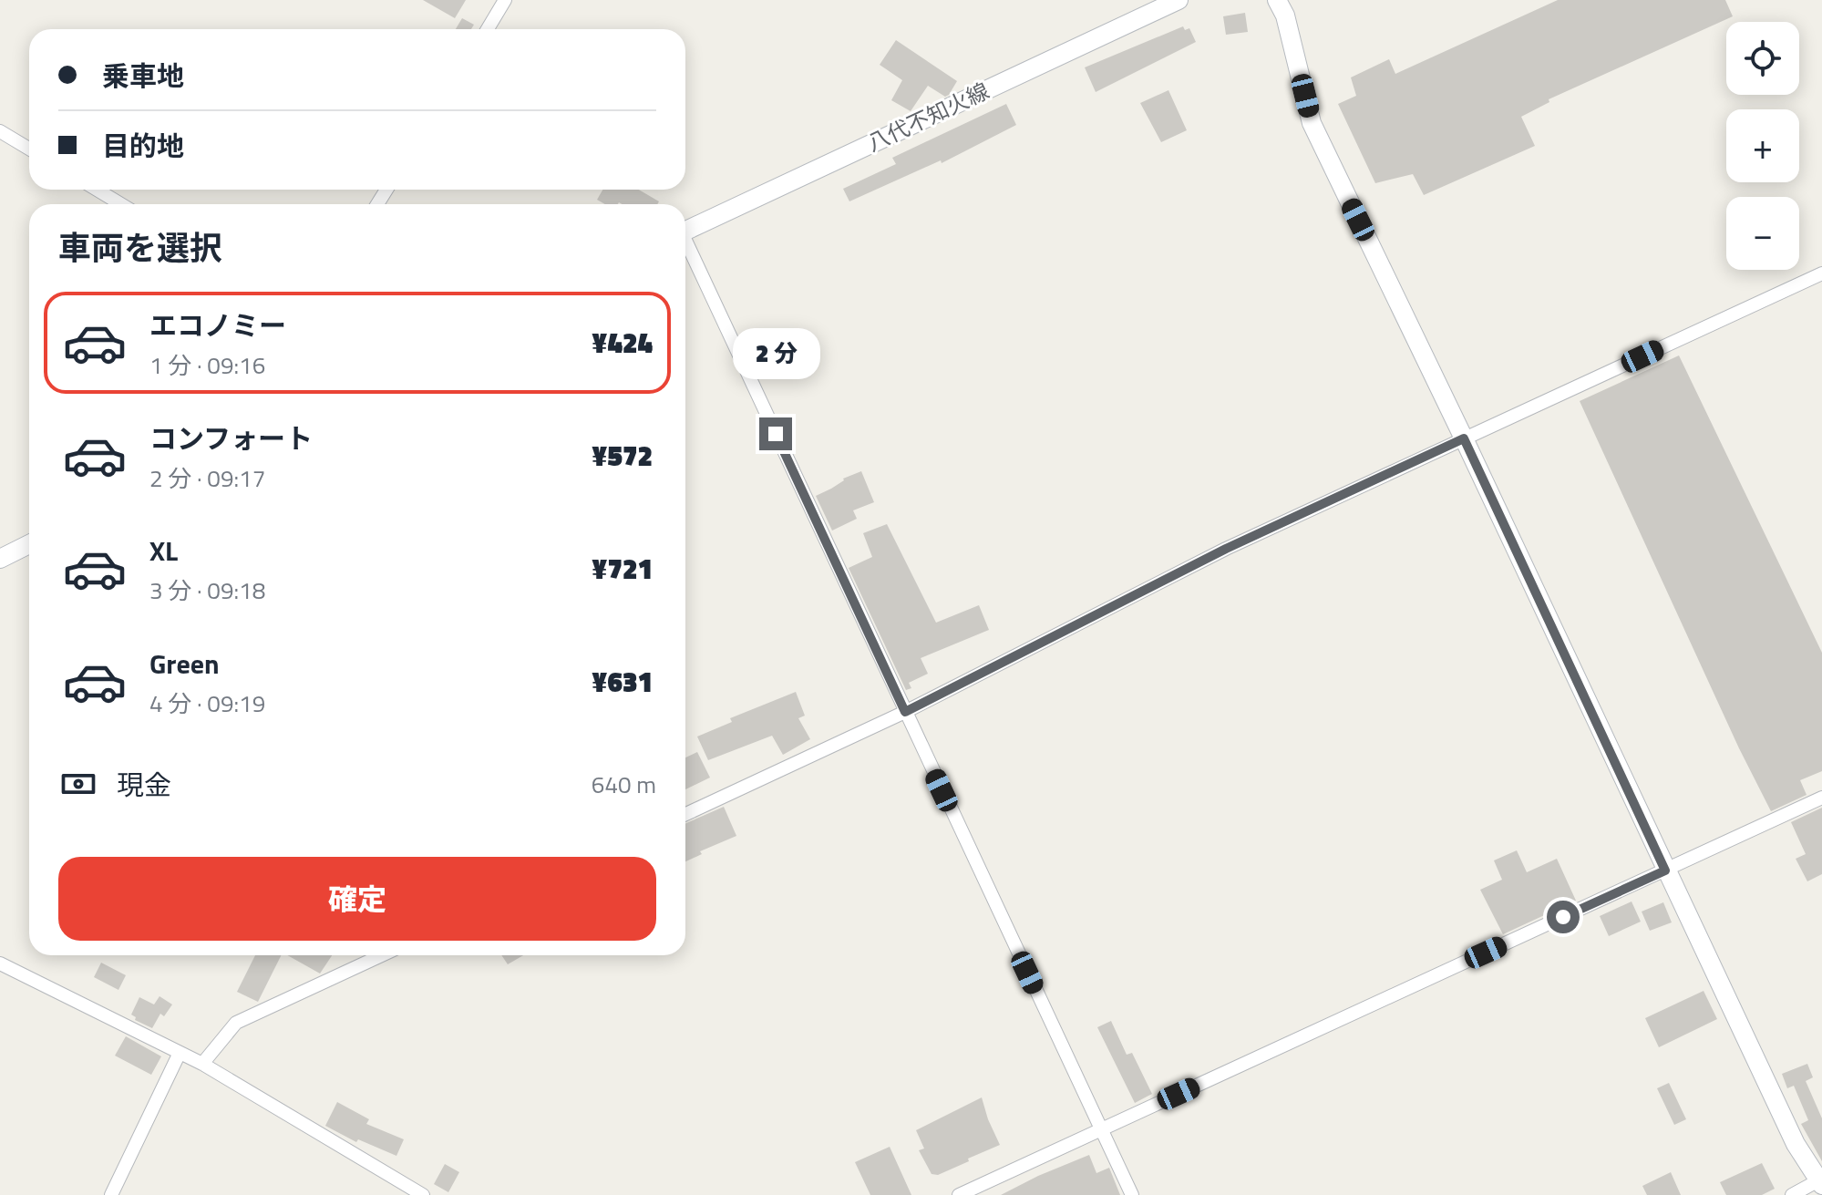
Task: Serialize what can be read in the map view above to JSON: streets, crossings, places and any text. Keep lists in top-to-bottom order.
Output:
{
  "streets": {
    "main road": ["八代不知火線"]
  },
  "page": {
    "map_buttons": ["+", "−"],
    "banner": ["乗車地", "目的地"],
    "heading": "車両を選択",
    "list": [
      {
        "name": "エコノミー",
        "note": "1 分 · 09:16",
        "value": "¥424"
      },
      {
        "name": "コンフォート",
        "note": "2 分 · 09:17",
        "value": "¥572"
      },
      {
        "name": "XL",
        "note": "3 分 · 09:18",
        "value": "¥721"
      },
      {
        "name": "Green",
        "note": "4 分 · 09:19",
        "value": "¥631"
      }
    ],
    "bubble": "2 分",
    "pay": ["現金", "640 m"],
    "buttons": "確定"
  }
}
